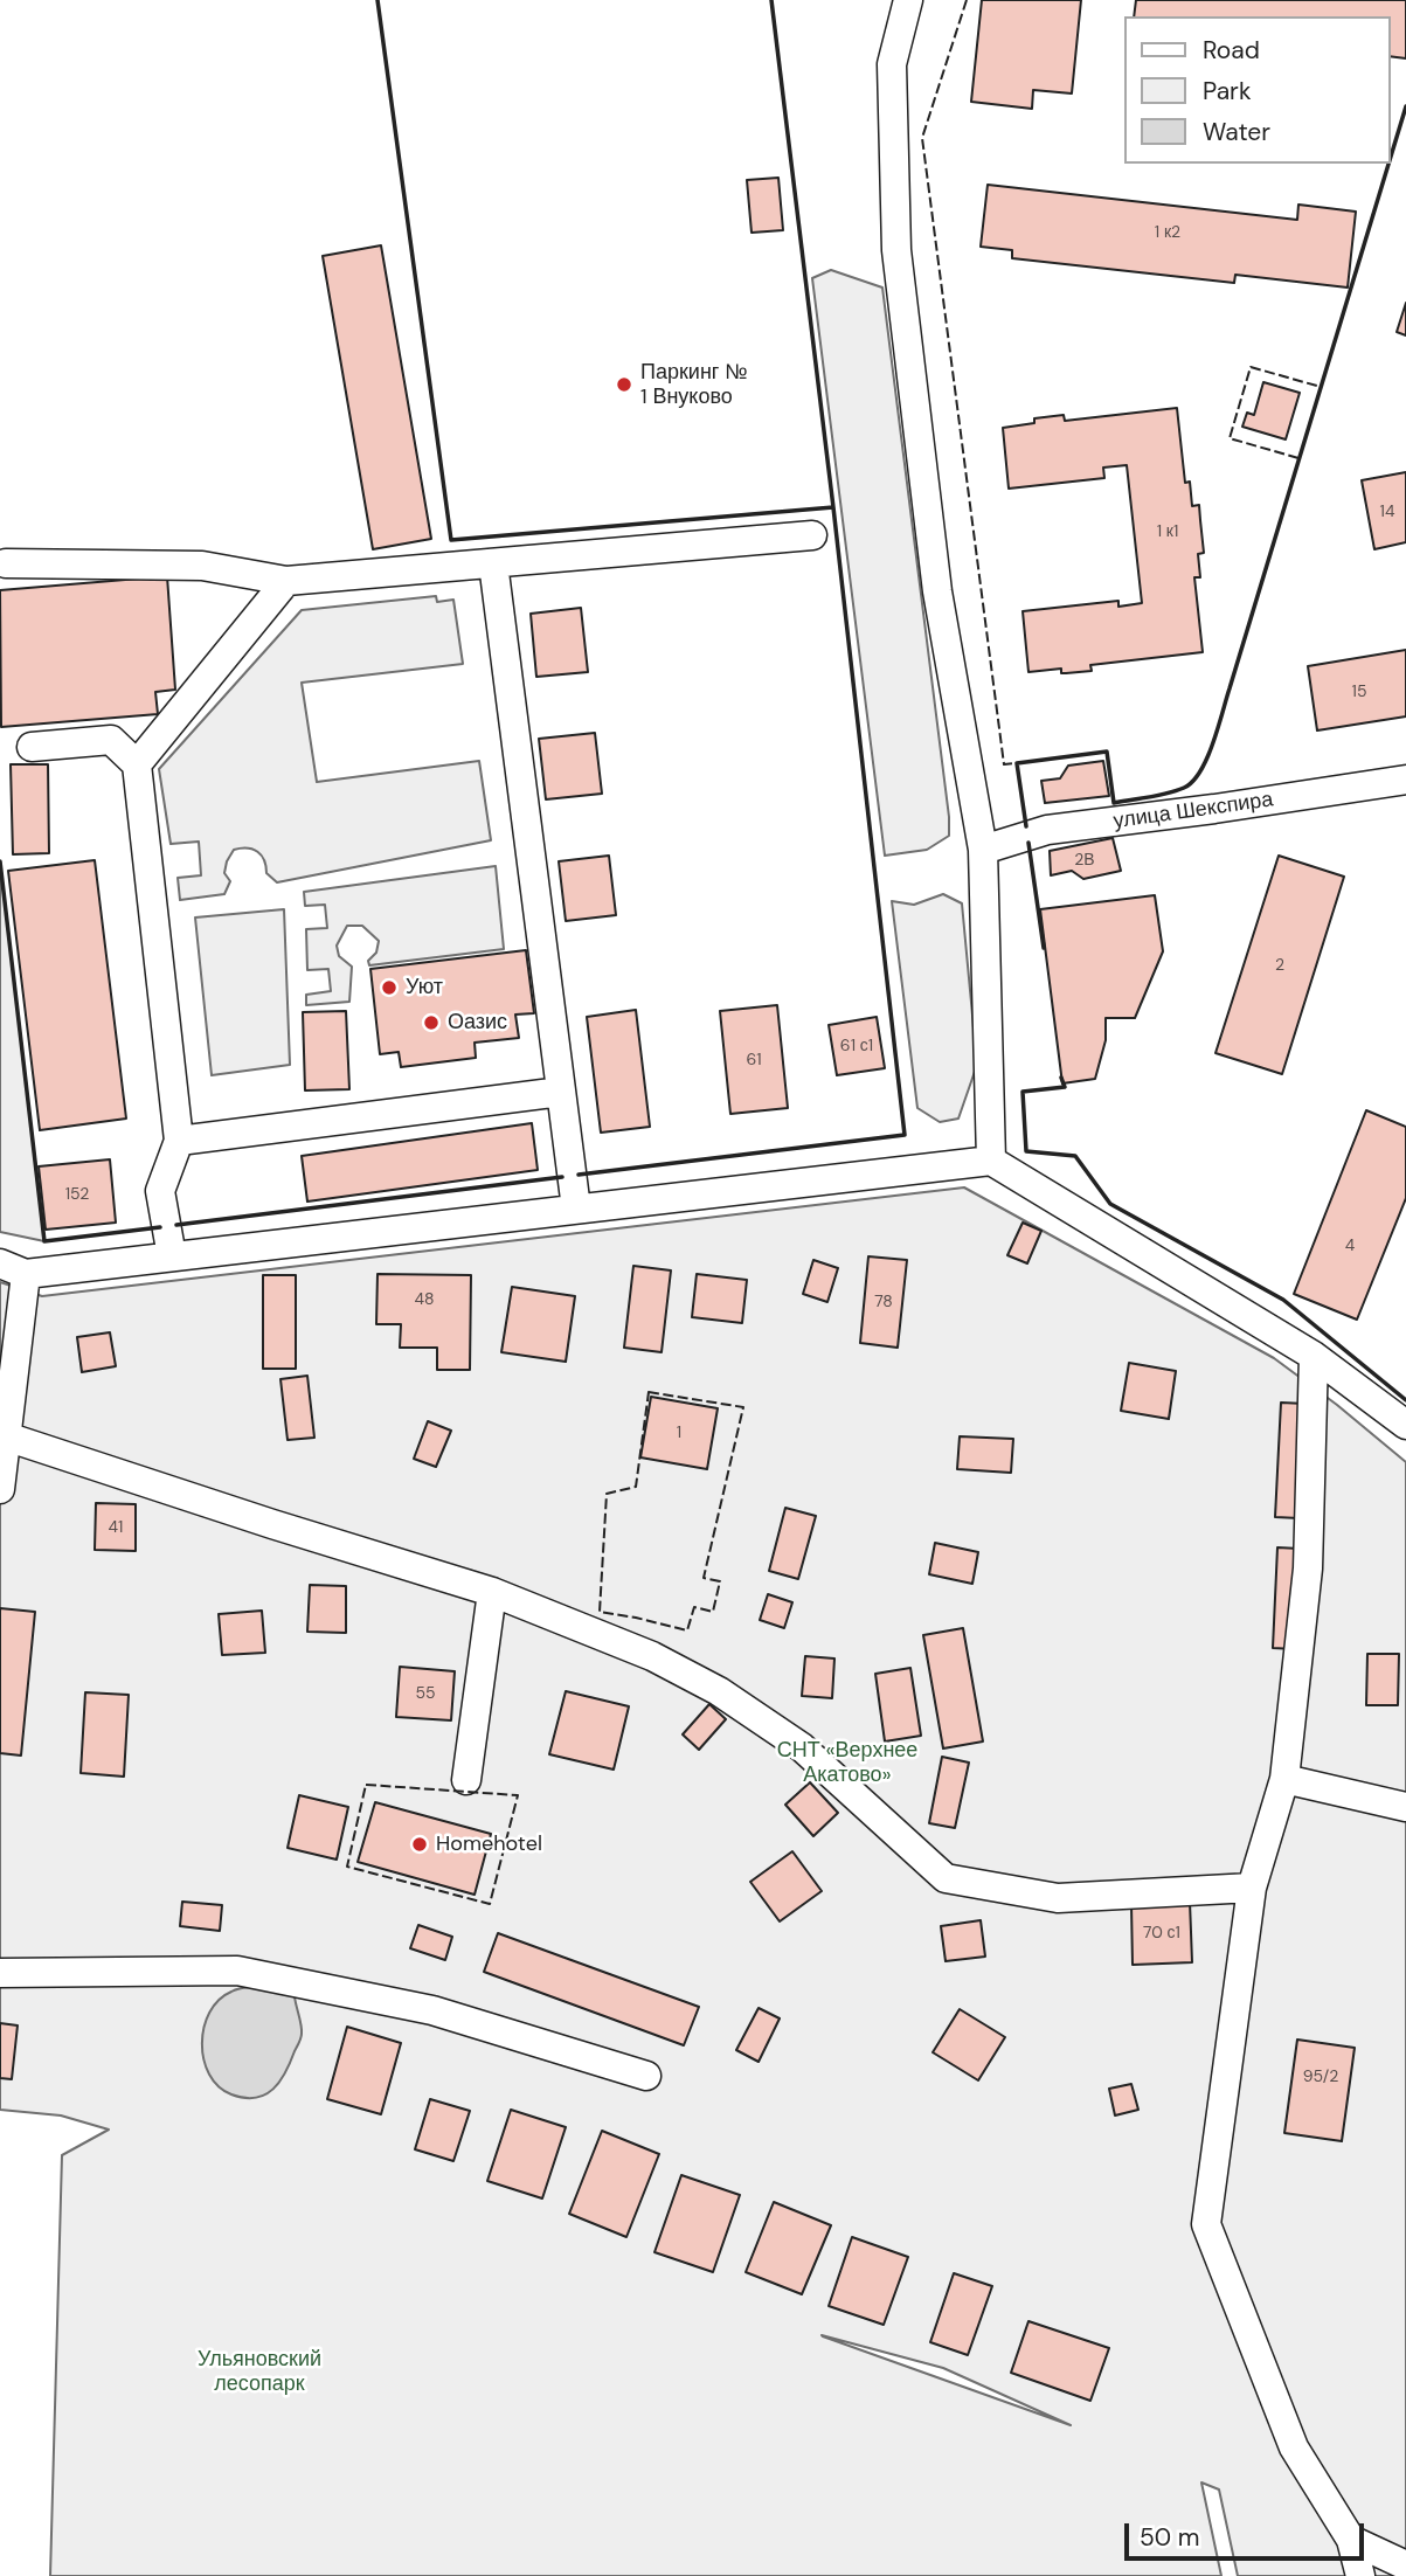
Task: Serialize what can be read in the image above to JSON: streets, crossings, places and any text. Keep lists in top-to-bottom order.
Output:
{
  "streets": {
    "street": ["улица Шекспира"]
  },
  "parks": ["СНТ «Верхнее Акатово»", "Ульяновский лесопарк"],
  "places": [
    "Паркинг № 1 Внуково",
    "Уют",
    "Оазис",
    "Homehotel"
  ],
  "house_numbers": [
    "1 к2",
    "14",
    "1 к1",
    "15",
    "2В",
    "2",
    "61 с1",
    "61",
    "152",
    "4",
    "48",
    "78",
    "1",
    "41",
    "55",
    "70 с1",
    "95/2"
  ],
  "legend": ["Road", "Park", "Water"],
  "scale_bar": "50 m"
}
